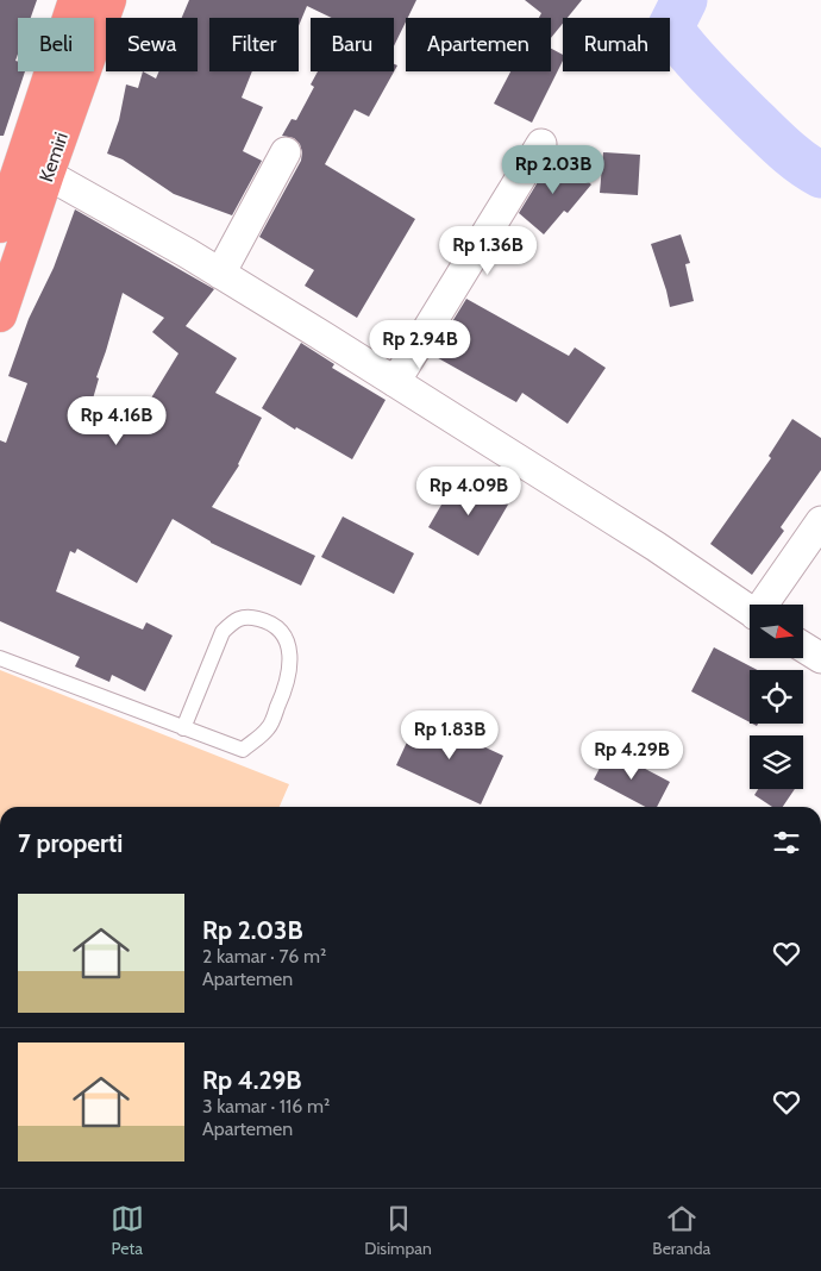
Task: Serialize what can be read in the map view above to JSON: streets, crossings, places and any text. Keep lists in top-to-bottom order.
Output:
{
  "streets": {
    "highway": ["Kemiri"]
  },
  "north": "right",
  "page": {
    "chip": [
      "Beli",
      "Sewa",
      "Filter",
      "Baru",
      "Apartemen",
      "Rumah"
    ],
    "price": [
      "Rp 2.03B",
      "Rp 1.36B",
      "Rp 2.94B",
      "Rp 4.16B",
      "Rp 4.09B",
      "Rp 1.83B",
      "Rp 4.29B"
    ],
    "heading": "7 properti",
    "list": [
      {
        "name": "Rp 2.03B",
        "note": "2 kamar · 76 m² · Apartemen"
      },
      {
        "name": "Rp 4.29B",
        "note": "3 kamar · 116 m² · Apartemen"
      }
    ],
    "tabs": ["Peta", "Disimpan", "Beranda"]
  }
}
